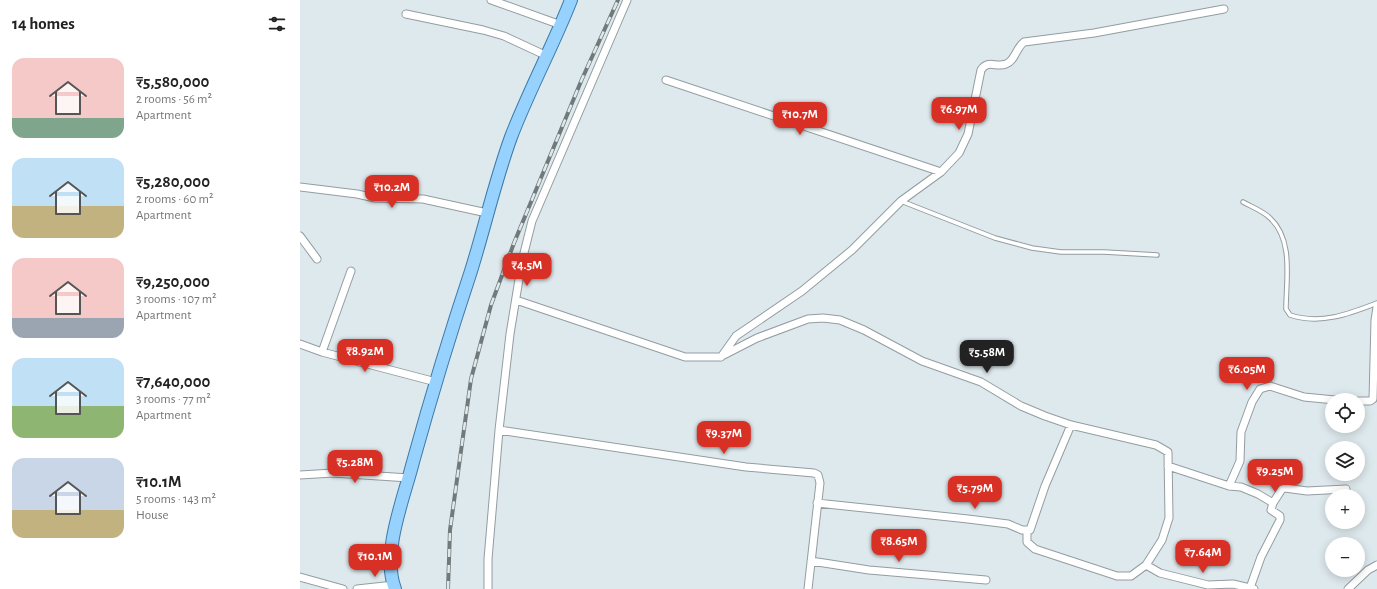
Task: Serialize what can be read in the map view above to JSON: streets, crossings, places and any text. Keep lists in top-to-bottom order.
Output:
{
  "page": {
    "heading": "14 homes",
    "list": [
      {
        "name": "₹5,580,000",
        "note": "2 rooms · 56 m² · Apartment"
      },
      {
        "name": "₹5,280,000",
        "note": "2 rooms · 60 m² · Apartment"
      },
      {
        "name": "₹9,250,000",
        "note": "3 rooms · 107 m² · Apartment"
      },
      {
        "name": "₹7,640,000",
        "note": "3 rooms · 77 m² · Apartment"
      },
      {
        "name": "₹10.1M",
        "note": "5 rooms · 143 m² · House"
      }
    ],
    "price": [
      "₹6.97M",
      "₹10.7M",
      "₹10.2M",
      "₹4.5M",
      "₹8.92M",
      "₹5.58M",
      "₹6.05M",
      "₹9.37M",
      "₹5.28M",
      "₹9.25M",
      "₹5.79M",
      "₹8.65M",
      "₹7.64M",
      "₹10.1M"
    ],
    "map_buttons": ["+", "−"]
  }
}
